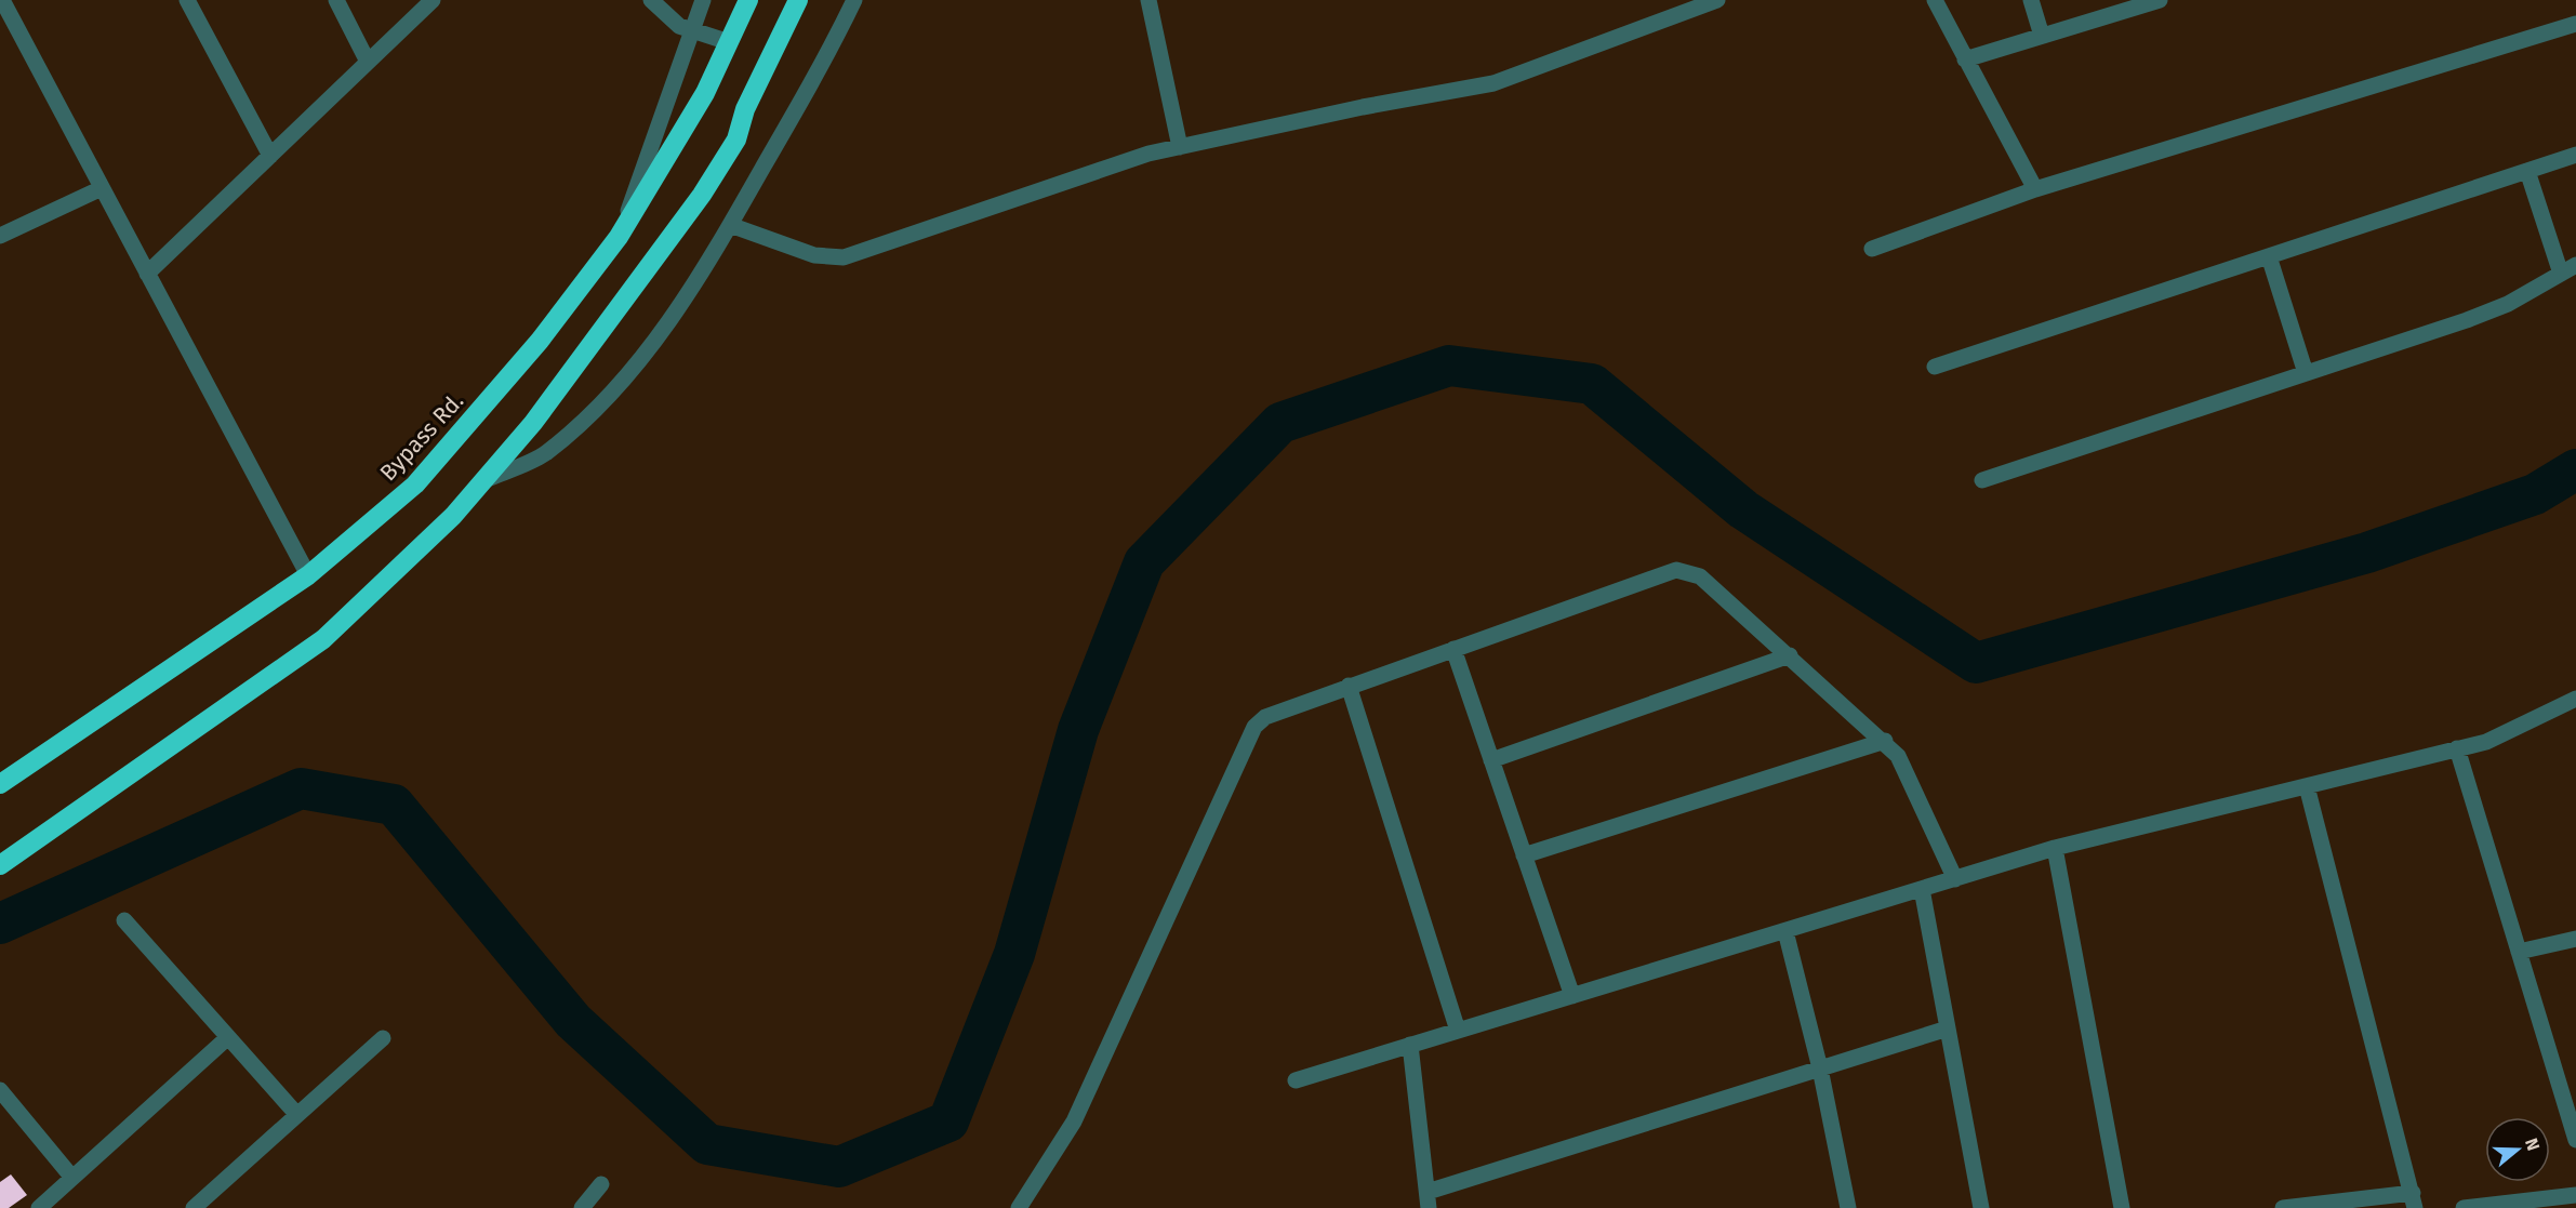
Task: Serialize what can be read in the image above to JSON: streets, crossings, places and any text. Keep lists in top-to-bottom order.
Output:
{
  "streets": {
    "highway": ["Bypass Rd."]
  },
  "north": "right"
}
